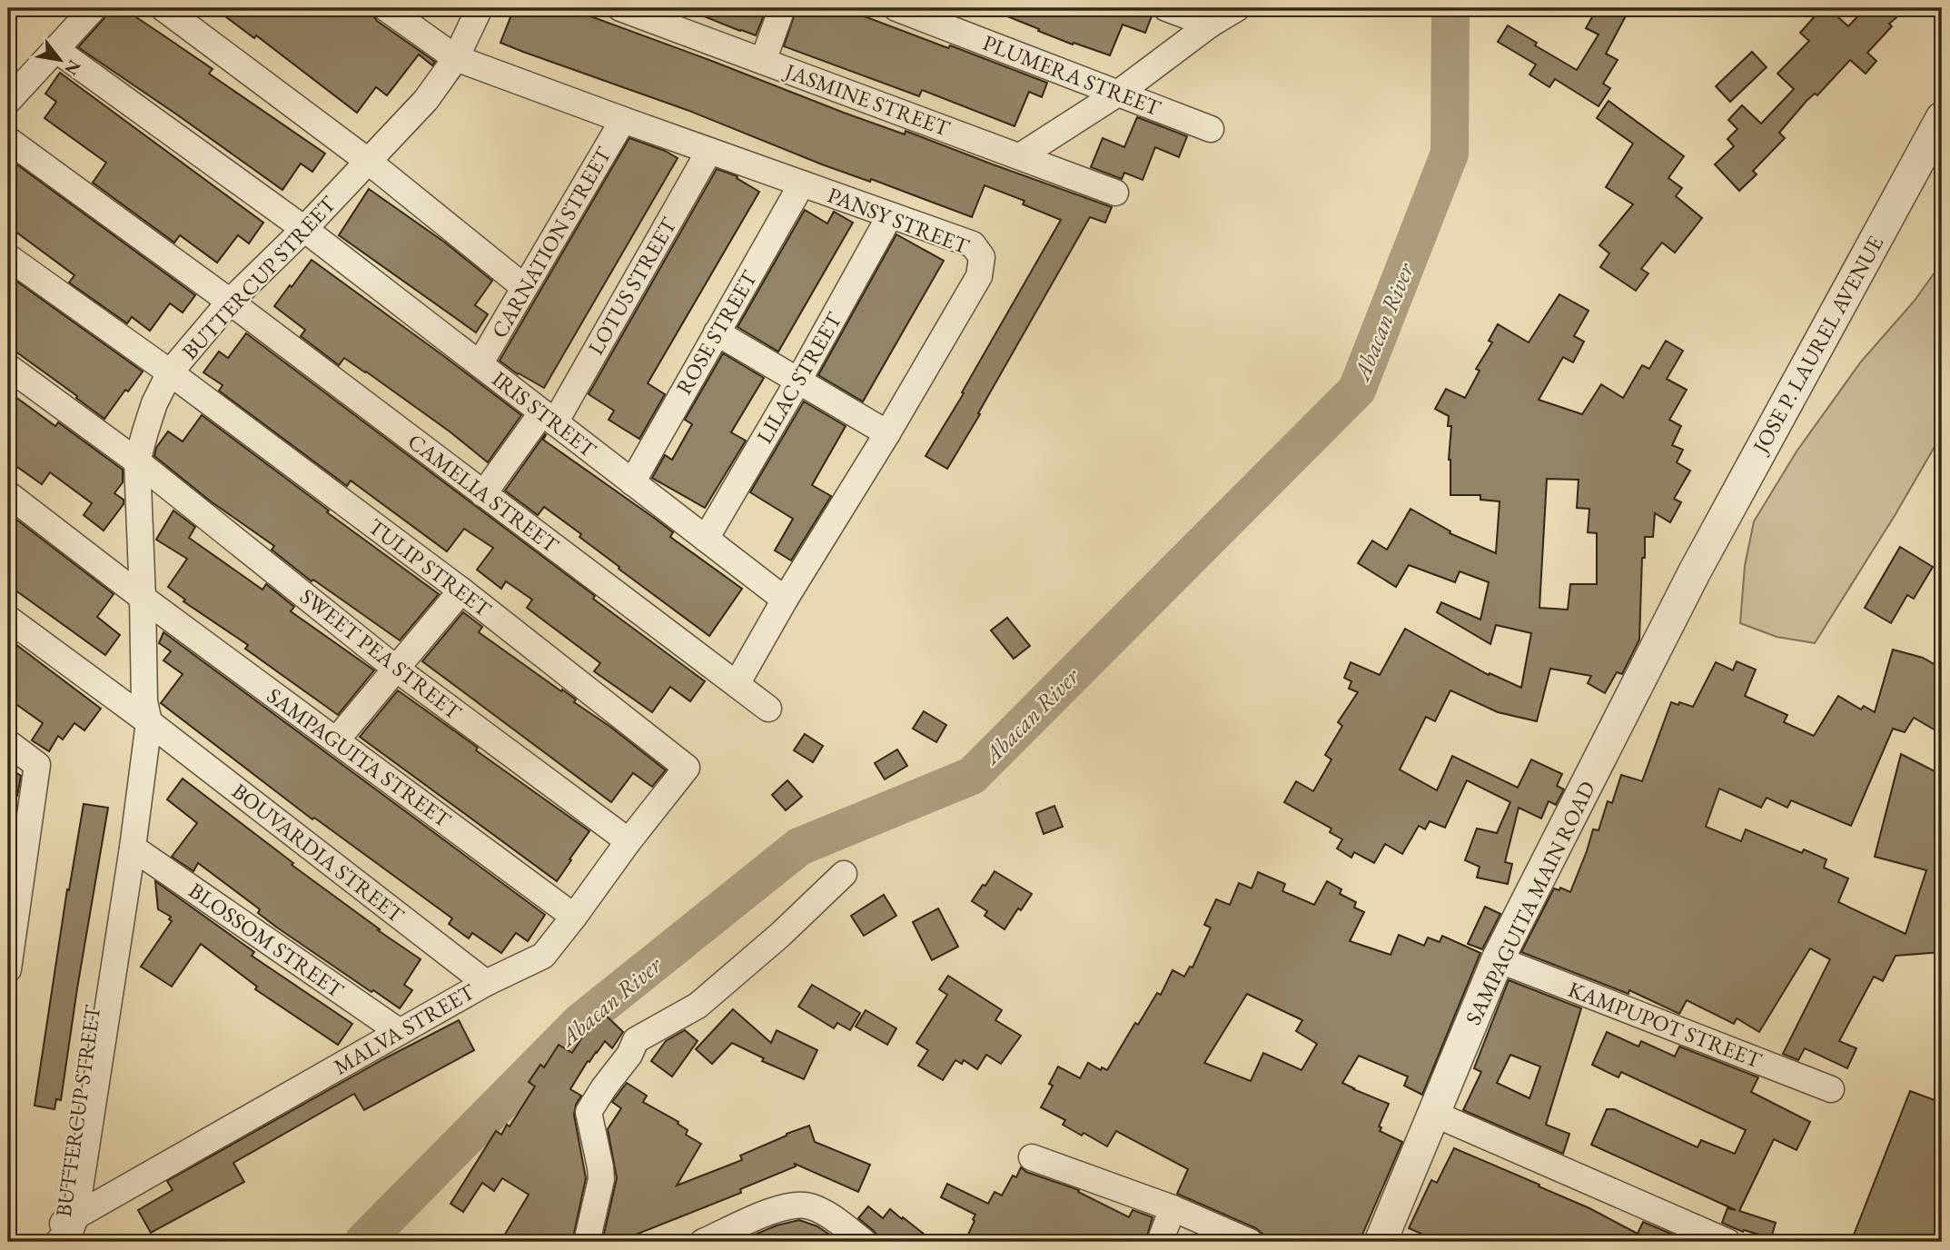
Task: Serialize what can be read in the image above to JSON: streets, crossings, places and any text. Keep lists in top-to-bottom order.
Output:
{
  "streets": {
    "street": [
      "PLUMERA STREET",
      "JASMINE STREET",
      "PANSY STREET",
      "CARNATION STREET",
      "BUTTERCUP STREET",
      "LOTUS STREET",
      "ROSE STREET",
      "JOSE P. LAUREL AVENUE",
      "LILAC STREET",
      "IRIS STREET",
      "CAMELIA STREET",
      "TULIP STREET",
      "SWEET PEA STREET",
      "SAMPAGUITA STREET",
      "BOUVARDIA STREET",
      "SAMPAGUITA MAIN ROAD",
      "BLOSSOM STREET",
      "KAMPUPOT STREET",
      "MALVA STREET"
    ]
  },
  "crossings": [
    ["PANSY STREET", "CARNATION STREET"],
    ["PANSY STREET", "BUTTERCUP STREET"],
    ["PANSY STREET", "LOTUS STREET"],
    ["PANSY STREET", "ROSE STREET"],
    ["PANSY STREET", "LILAC STREET"],
    ["PANSY STREET", "IRIS STREET"],
    ["PANSY STREET", "CAMELIA STREET"],
    ["CARNATION STREET", "IRIS STREET"],
    ["BUTTERCUP STREET", "IRIS STREET"],
    ["BUTTERCUP STREET", "CAMELIA STREET"],
    ["BUTTERCUP STREET", "TULIP STREET"],
    ["BUTTERCUP STREET", "SWEET PEA STREET"],
    ["BUTTERCUP STREET", "SAMPAGUITA STREET"],
    ["BUTTERCUP STREET", "BOUVARDIA STREET"],
    ["BUTTERCUP STREET", "BLOSSOM STREET"],
    ["BUTTERCUP STREET", "MALVA STREET"],
    ["LOTUS STREET", "IRIS STREET"],
    ["LOTUS STREET", "CAMELIA STREET"],
    ["ROSE STREET", "IRIS STREET"],
    ["JOSE P. LAUREL AVENUE", "SAMPAGUITA MAIN ROAD"],
    ["LILAC STREET", "IRIS STREET"],
    ["TULIP STREET", "MALVA STREET"],
    ["SWEET PEA STREET", "MALVA STREET"],
    ["SAMPAGUITA STREET", "MALVA STREET"],
    ["BOUVARDIA STREET", "MALVA STREET"],
    ["SAMPAGUITA MAIN ROAD", "KAMPUPOT STREET"],
    ["BLOSSOM STREET", "MALVA STREET"]
  ],
  "water": ["Abacan River"],
  "north": "bottom right"
}
